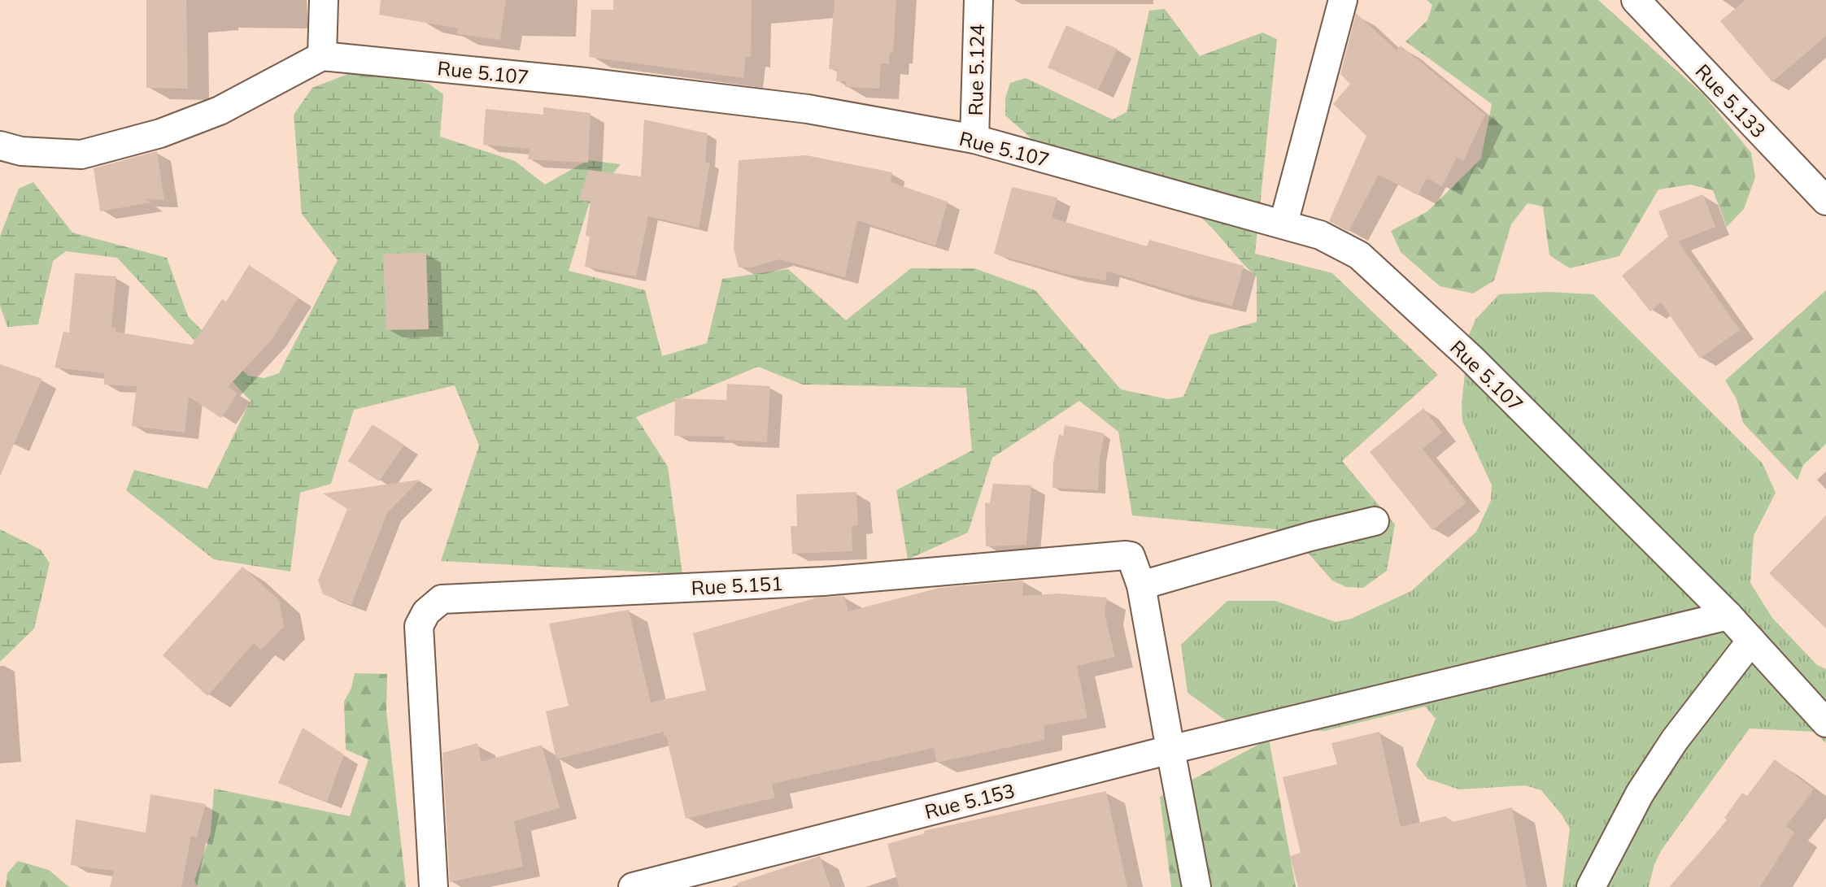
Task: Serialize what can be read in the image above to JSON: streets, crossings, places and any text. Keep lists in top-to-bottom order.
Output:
{
  "streets": {
    "street": [
      "Rue 5.124",
      "Rue 5.107",
      "Rue 5.133",
      "Rue 5.151",
      "Rue 5.153"
    ]
  },
  "crossings": [
    ["Rue 5.124", "Rue 5.107"],
    ["Rue 5.107", "Rue 5.153"],
    ["Rue 5.151", "Rue 5.153"]
  ]
}
